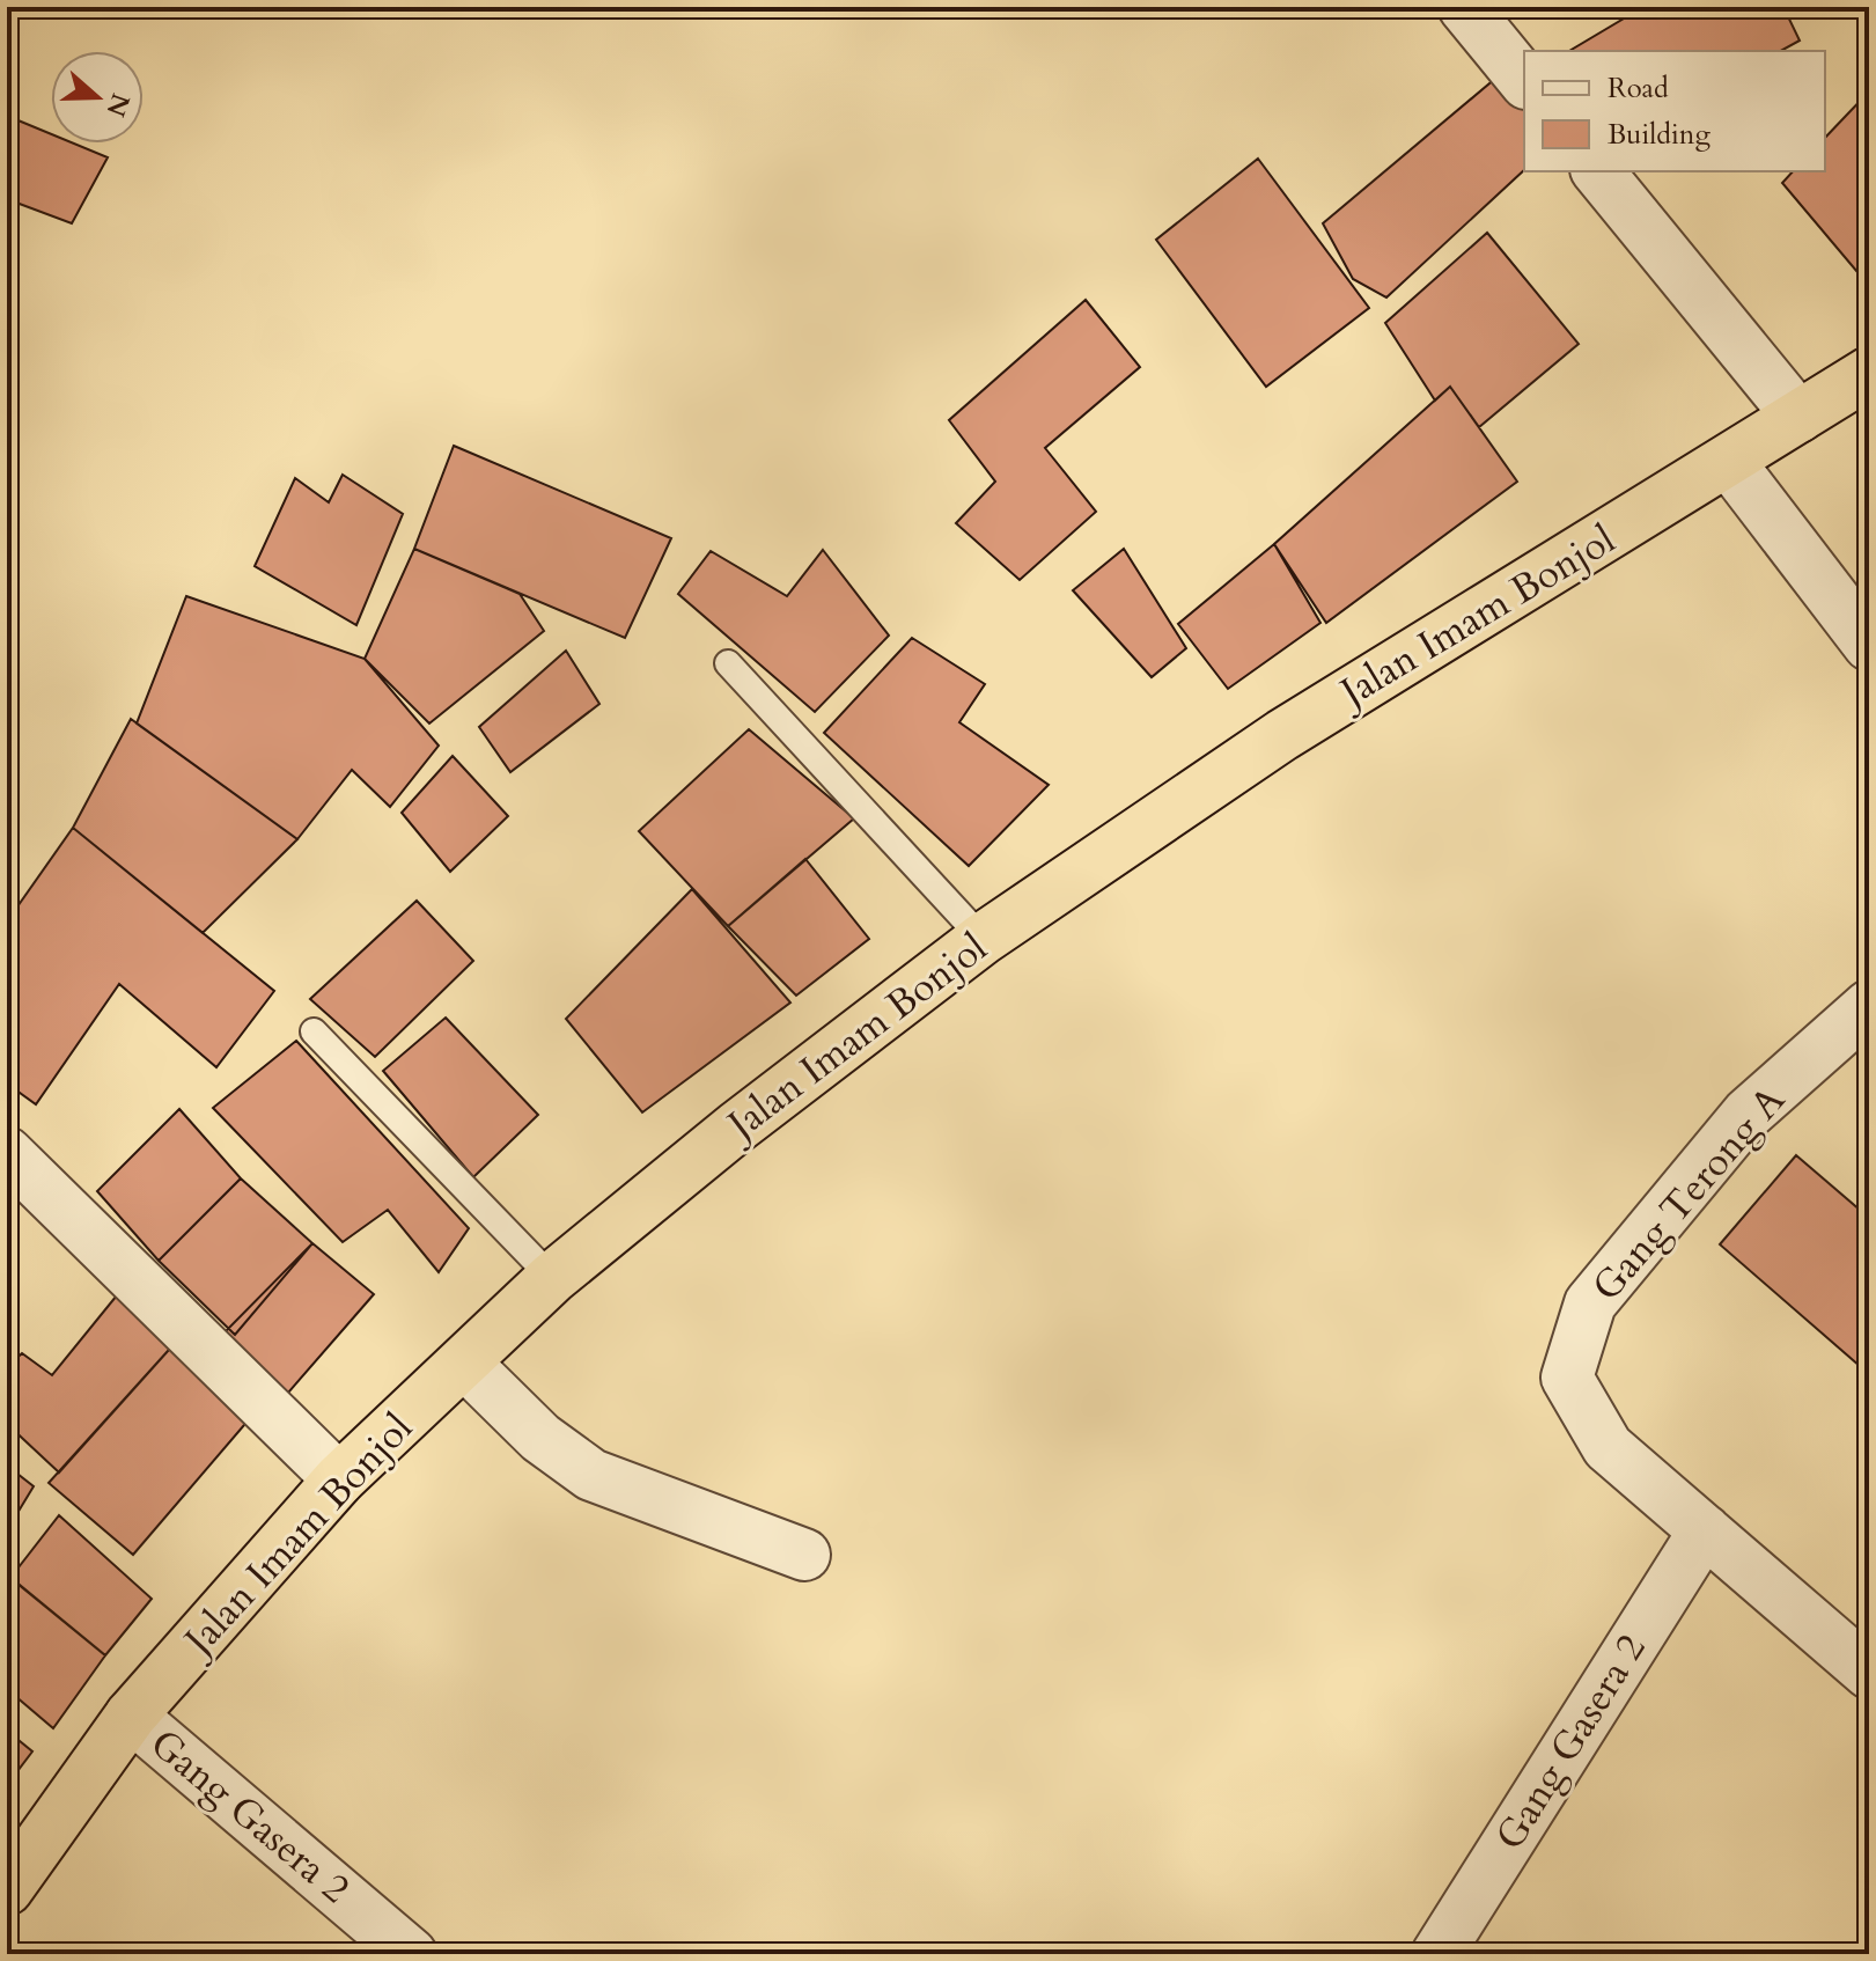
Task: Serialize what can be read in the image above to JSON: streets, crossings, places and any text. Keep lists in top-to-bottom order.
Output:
{
  "streets": {
    "highway": ["Jalan Imam Bonjol"],
    "street": ["Gang Terong A", "Gang Gasera 2"]
  },
  "crossings": [
    ["Jalan Imam Bonjol", "Gang Gasera 2"],
    ["Gang Terong A", "Gang Gasera 2"]
  ],
  "legend": ["Road", "Building"],
  "north": "right"
}
